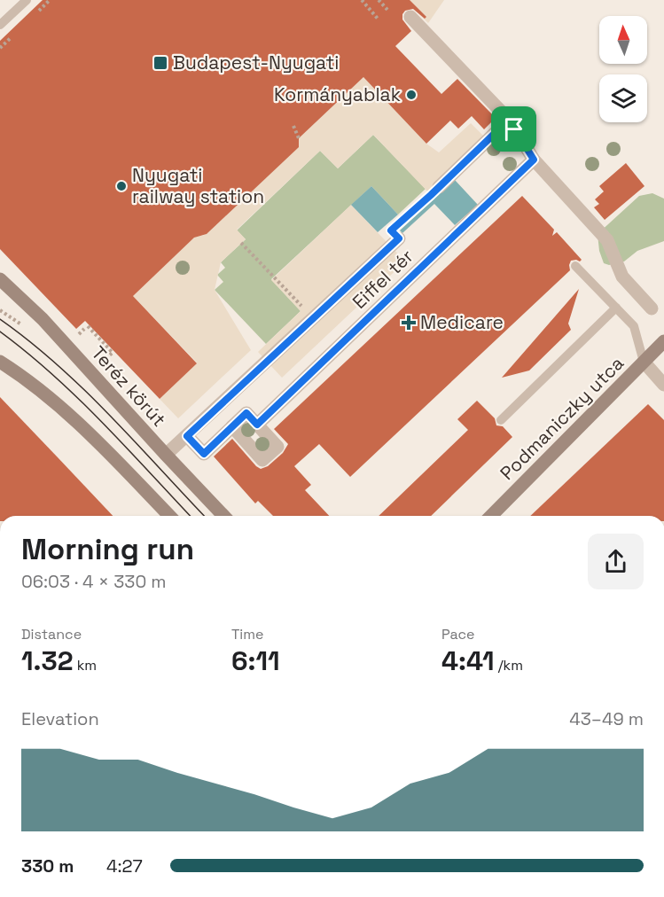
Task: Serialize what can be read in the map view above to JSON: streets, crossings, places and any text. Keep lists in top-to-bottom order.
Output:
{
  "streets": {
    "main road": ["Teréz körút", "Podmaniczky utca"],
    "street": ["Eiffel tér"]
  },
  "crossings": [
    ["Eiffel tér", "Teréz körút"]
  ],
  "places": {
    "transit": ["Budapest-Nyugati"],
    "other": ["Kormányablak", "Nyugati railway station"],
    "health": ["Medicare"]
  },
  "north": "top",
  "page": {
    "heading": ["Morning run", "06:03 · 4 × 330 m"],
    "stats": [
      ["Distance", "1.32 km"],
      ["Time", "6:11"],
      ["Pace", "4:41 /km"]
    ],
    "chart": ["Elevation", "43–49 m"],
    "list": [
      {
        "name": "330 m",
        "note": "4:27"
      }
    ]
  }
}
